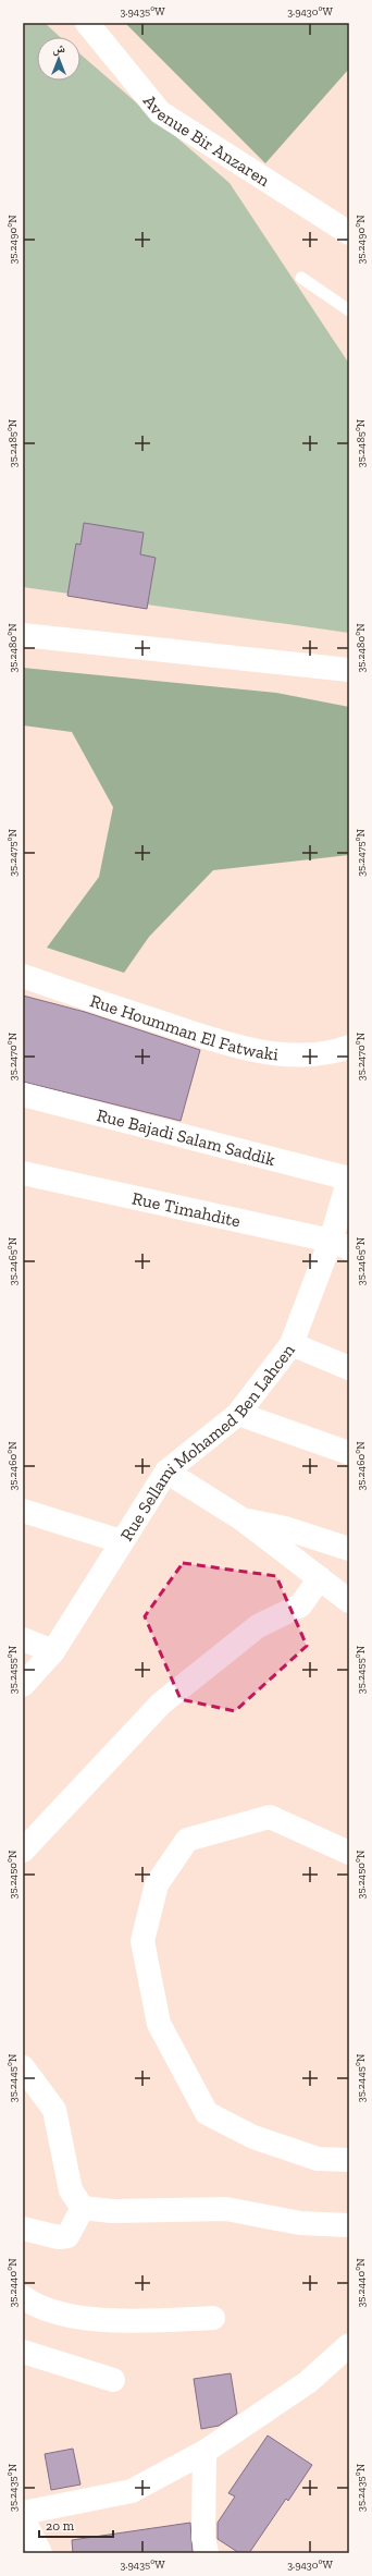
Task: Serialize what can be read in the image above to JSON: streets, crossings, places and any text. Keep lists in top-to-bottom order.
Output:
{
  "streets": {
    "street": [
      "Avenue Bir Anzaren",
      "Rue Houmman El Fatwaki",
      "Rue Bajadi Salam Saddik",
      "Rue Timahdite",
      "Rue Sellami Mohamed Ben Lahcen"
    ]
  },
  "crossings": [
    ["Rue Bajadi Salam Saddik", "Rue Sellami Mohamed Ben Lahcen"],
    ["Rue Timahdite", "Rue Sellami Mohamed Ben Lahcen"]
  ],
  "scale_bar": "20 m",
  "north": "top",
  "coordinates": [
    "3.9435°W",
    "3.9430°W",
    "35.2490°N",
    "35.2485°N",
    "35.2480°N",
    "35.2475°N",
    "35.2470°N",
    "35.2465°N",
    "35.2460°N",
    "35.2455°N",
    "35.2450°N",
    "35.2445°N",
    "35.2440°N",
    "35.2435°N"
  ]
}
